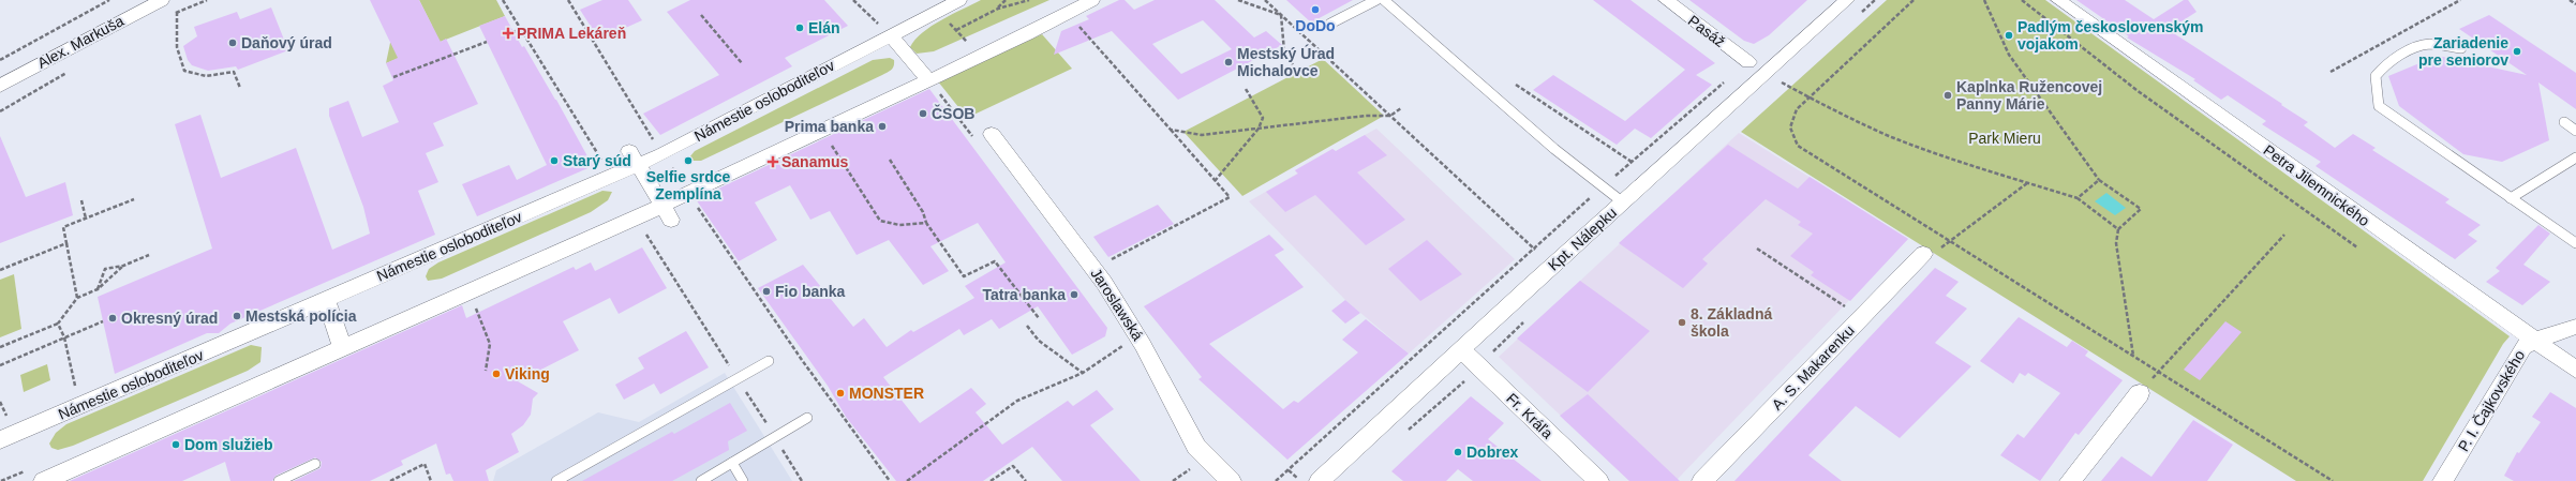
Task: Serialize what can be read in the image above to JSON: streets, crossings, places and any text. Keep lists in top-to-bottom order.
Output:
{
  "streets": {
    "street": [
      "Pasáž",
      "Alex. Markuša",
      "Námestie osloboditeľov",
      "Petra Jilemnického",
      "Kpt. Nálepku",
      "Jaroslawská",
      "A. S. Makarenku",
      "P. I. Čajkovského",
      "Fr. Kráľa"
    ]
  },
  "crossings": [
    ["Petra Jilemnického", "P. I. Čajkovského"],
    ["Kpt. Nálepku", "Fr. Kráľa"]
  ],
  "parks": ["Park Mieru"],
  "places": {
    "other": [
      "DoDo",
      "Elán",
      "Padlým československým vojakom",
      "Daňový úrad",
      "Zariadenie pre seniorov",
      "Mestský Úrad Michalovce",
      "Kaplnka Ružencovej Panny Márie",
      "ČSOB",
      "Prima banka",
      "Starý súd",
      "Selfie srdce Zemplína",
      "Fio banka",
      "Tatra banka",
      "Mestská polícia",
      "Okresný úrad",
      "8. Základná škola",
      "Viking",
      "MONSTER",
      "Dom služieb",
      "Dobrex"
    ],
    "health": ["PRIMA Lekáreň", "Sanamus"]
  }
}
